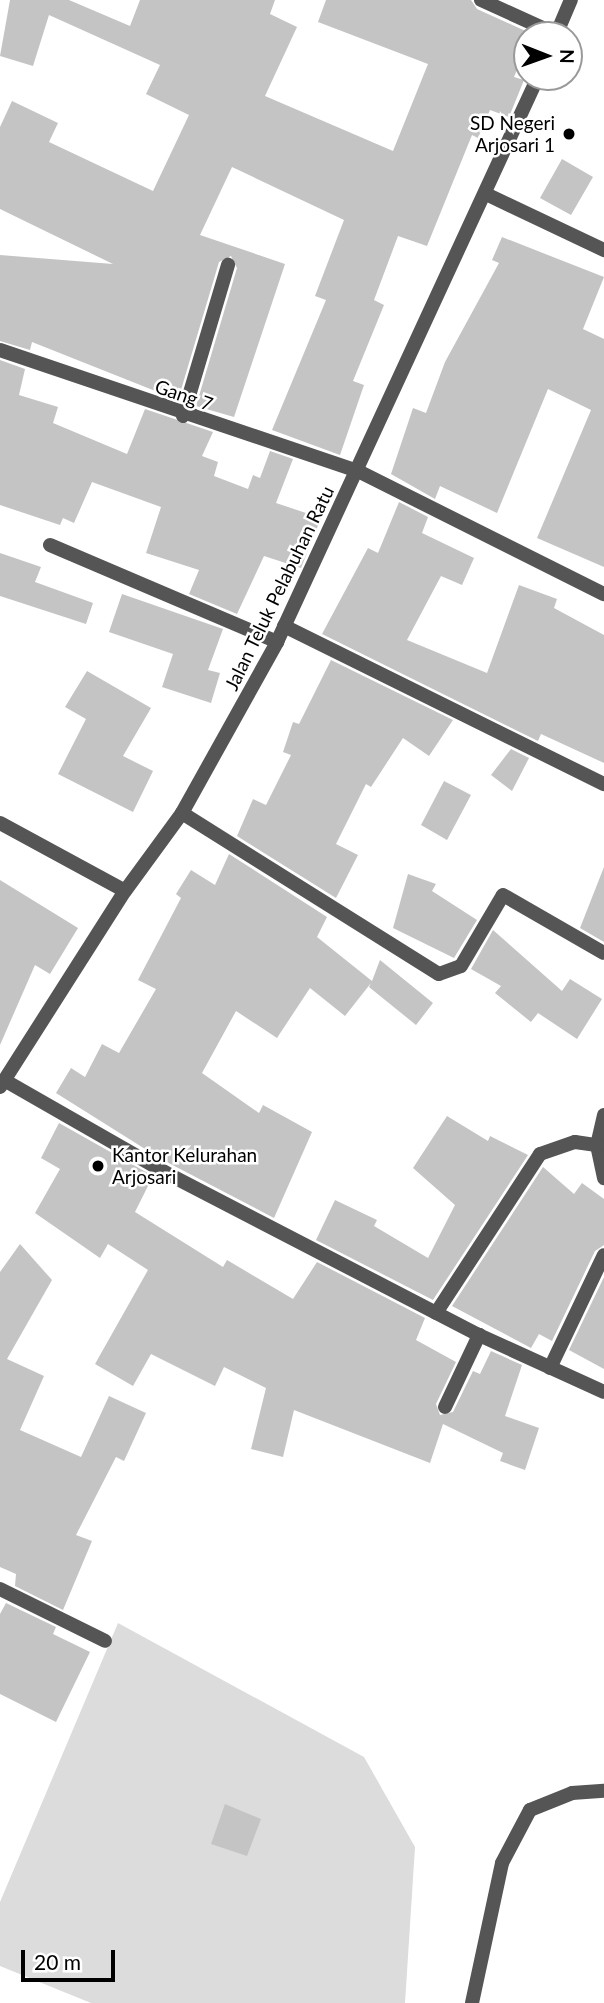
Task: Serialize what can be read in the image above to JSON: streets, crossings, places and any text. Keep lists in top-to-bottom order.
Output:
{
  "streets": {
    "street": ["Gang 7", "Jalan Teluk Pelabuhan Ratu"]
  },
  "crossings": [
    ["Gang 7", "Jalan Teluk Pelabuhan Ratu"]
  ],
  "places": ["SD Negeri Arjosari 1", "Kantor Kelurahan Arjosari"],
  "scale_bar": "20 m",
  "north": "right"
}
